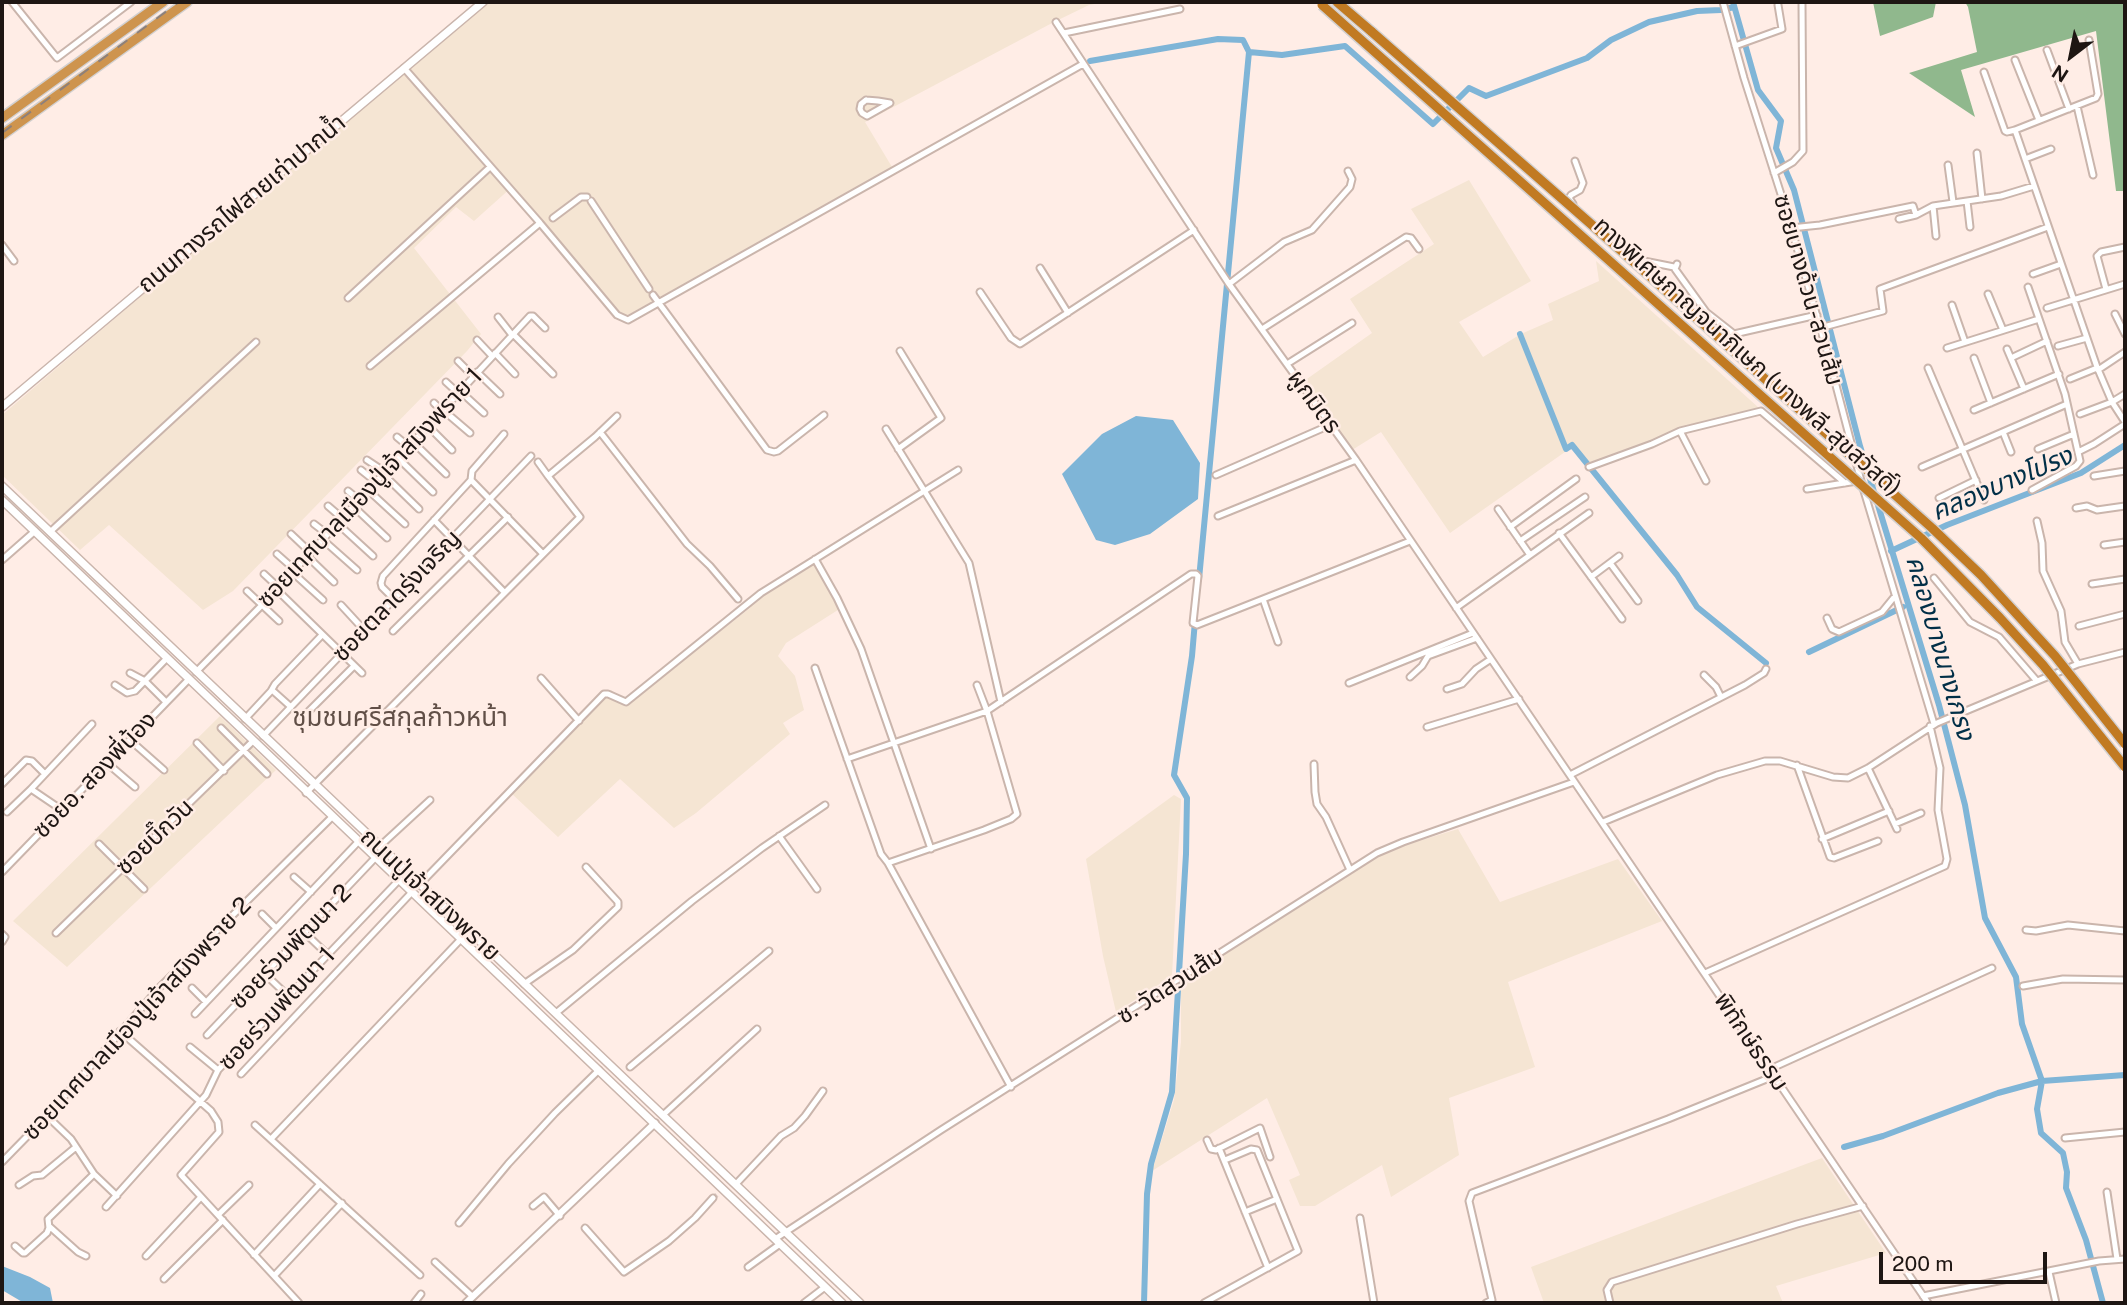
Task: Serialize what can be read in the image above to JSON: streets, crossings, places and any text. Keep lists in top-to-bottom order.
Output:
{
  "streets": {
    "highway": ["ทางพิเศษกาญจนาภิเษก (บางพลี-สุขสวัสดิ์)"],
    "main road": ["ถนนทางรถไฟสายเก่าปากน้ำ", "ถนนปู่เจ้าสมิงพราย"],
    "street": [
      "ซอยบางด้วน-สวนส้ม",
      "ผูกมิตร",
      "ซอยเทศบาลเมืองปู่เจ้าสมิงพราย 1",
      "ซอยตลาดรุ่งเจริญ",
      "ซอยอ. สองพี่น้อง",
      "ซอยบิ๊กวัน",
      "ซอยร่วมพัฒนา 2",
      "ซ. วัดสวนส้ม",
      "ซอยร่วมพัฒนา 1",
      "ซอยเทศบาลเมืองปู่เจ้าสมิงพราย 2",
      "พิทักษ์ธรรม"
    ]
  },
  "crossings": [
    ["ซอยบางด้วน-สวนส้ม", "พิทักษ์ธรรม"],
    ["ผูกมิตร", "ซ. วัดสวนส้ม"],
    ["ผูกมิตร", "พิทักษ์ธรรม"],
    ["ซอยเทศบาลเมืองปู่เจ้าสมิงพราย 1", "ถนนปู่เจ้าสมิงพราย"],
    ["ซอยตลาดรุ่งเจริญ", "ถนนปู่เจ้าสมิงพราย"],
    ["ซอยอ. สองพี่น้อง", "ถนนปู่เจ้าสมิงพราย"],
    ["ซอยบิ๊กวัน", "ถนนปู่เจ้าสมิงพราย"],
    ["ถนนปู่เจ้าสมิงพราย", "ซอยร่วมพัฒนา 2"],
    ["ถนนปู่เจ้าสมิงพราย", "ซ. วัดสวนส้ม"],
    ["ถนนปู่เจ้าสมิงพราย", "ซอยร่วมพัฒนา 1"],
    ["ถนนปู่เจ้าสมิงพราย", "ซอยเทศบาลเมืองปู่เจ้าสมิงพราย 2"],
    ["ซ. วัดสวนส้ม", "พิทักษ์ธรรม"]
  ],
  "districts": ["ชุมชนศรีสกุลก้าวหน้า"],
  "water": ["คลองบางโปรง", "คลองบางนางเกรง"],
  "scale_bar": "200 m",
  "north": "bottom left"
}
